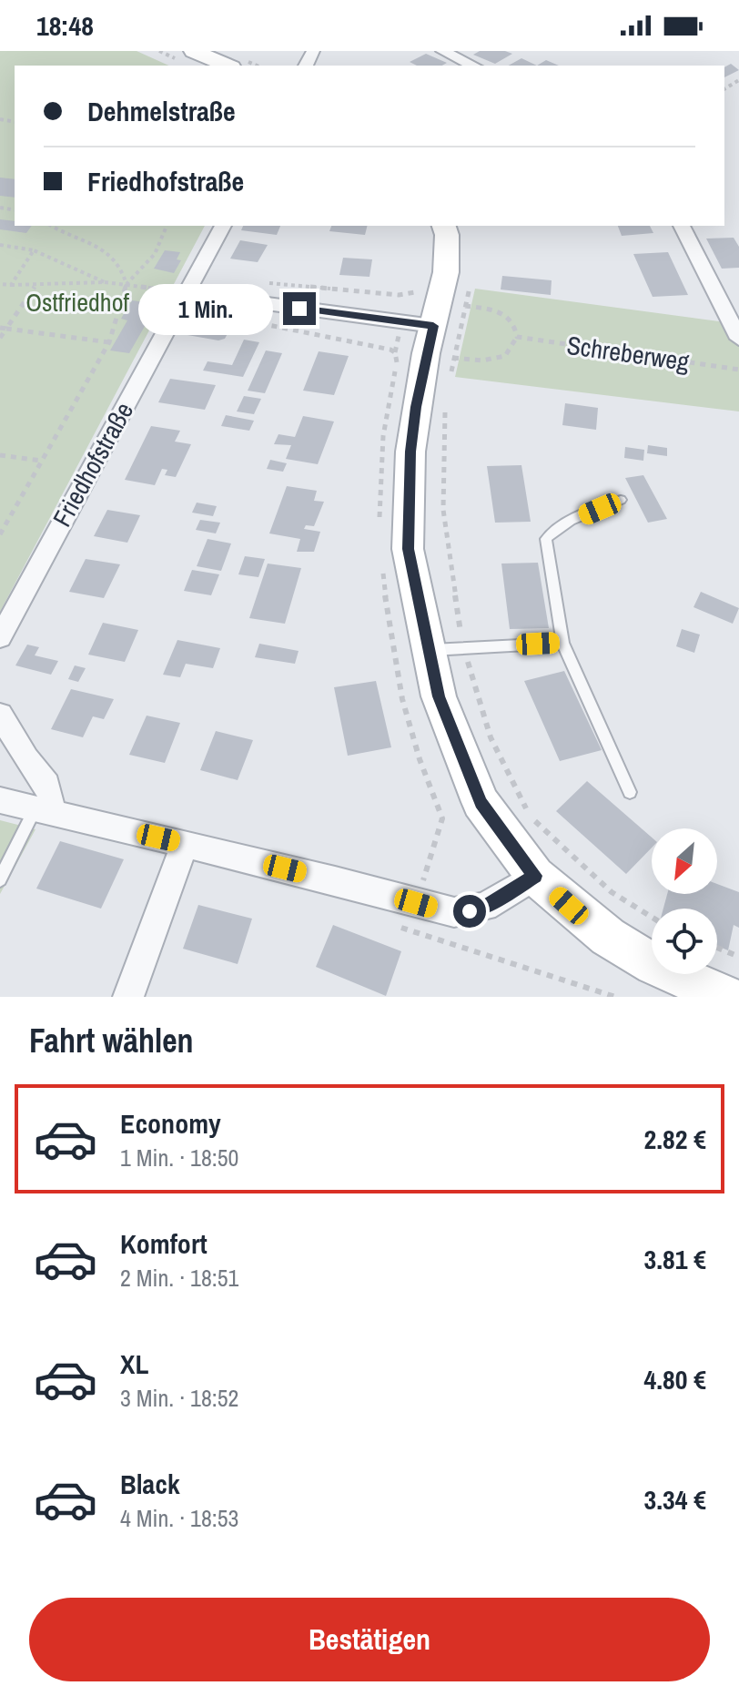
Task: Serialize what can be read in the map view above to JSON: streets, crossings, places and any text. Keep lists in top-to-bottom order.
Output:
{
  "streets": {
    "street": ["Friedhofstraße"],
    "path": ["Schreberweg"]
  },
  "parks": ["Ostfriedhof"],
  "north": "bottom left",
  "page": {
    "status": "18:48",
    "banner": ["Dehmelstraße", "Friedhofstraße"],
    "bubble": "1 Min.",
    "heading": "Fahrt wählen",
    "list": [
      {
        "name": "Economy",
        "note": "1 Min. · 18:50",
        "value": "2.82 €"
      },
      {
        "name": "Komfort",
        "note": "2 Min. · 18:51",
        "value": "3.81 €"
      },
      {
        "name": "XL",
        "note": "3 Min. · 18:52",
        "value": "4.80 €"
      },
      {
        "name": "Black",
        "note": "4 Min. · 18:53",
        "value": "3.34 €"
      }
    ],
    "buttons": "Bestätigen"
  }
}
